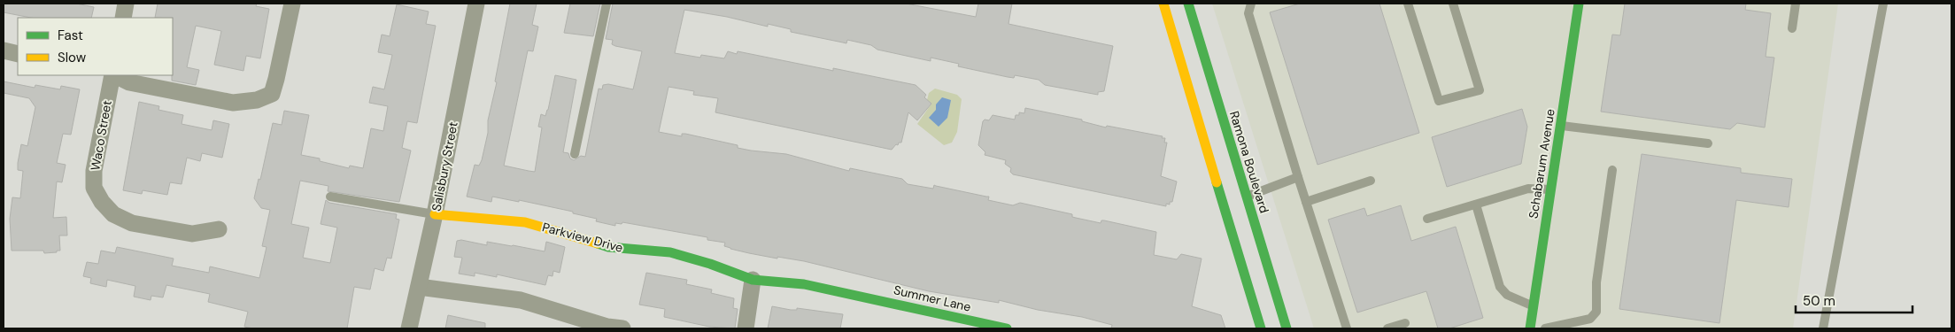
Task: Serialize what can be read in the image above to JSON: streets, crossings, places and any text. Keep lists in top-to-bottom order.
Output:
{
  "streets": {
    "street": [
      "Waco Street",
      "Ramona Boulevard",
      "Schabarum Avenue",
      "Salisbury Street",
      "Parkview Drive",
      "Summer Lane"
    ]
  },
  "crossings": [
    ["Salisbury Street", "Parkview Drive"],
    ["Parkview Drive", "Summer Lane"]
  ],
  "legend": ["Fast", "Slow"],
  "scale_bar": "50 m"
}
